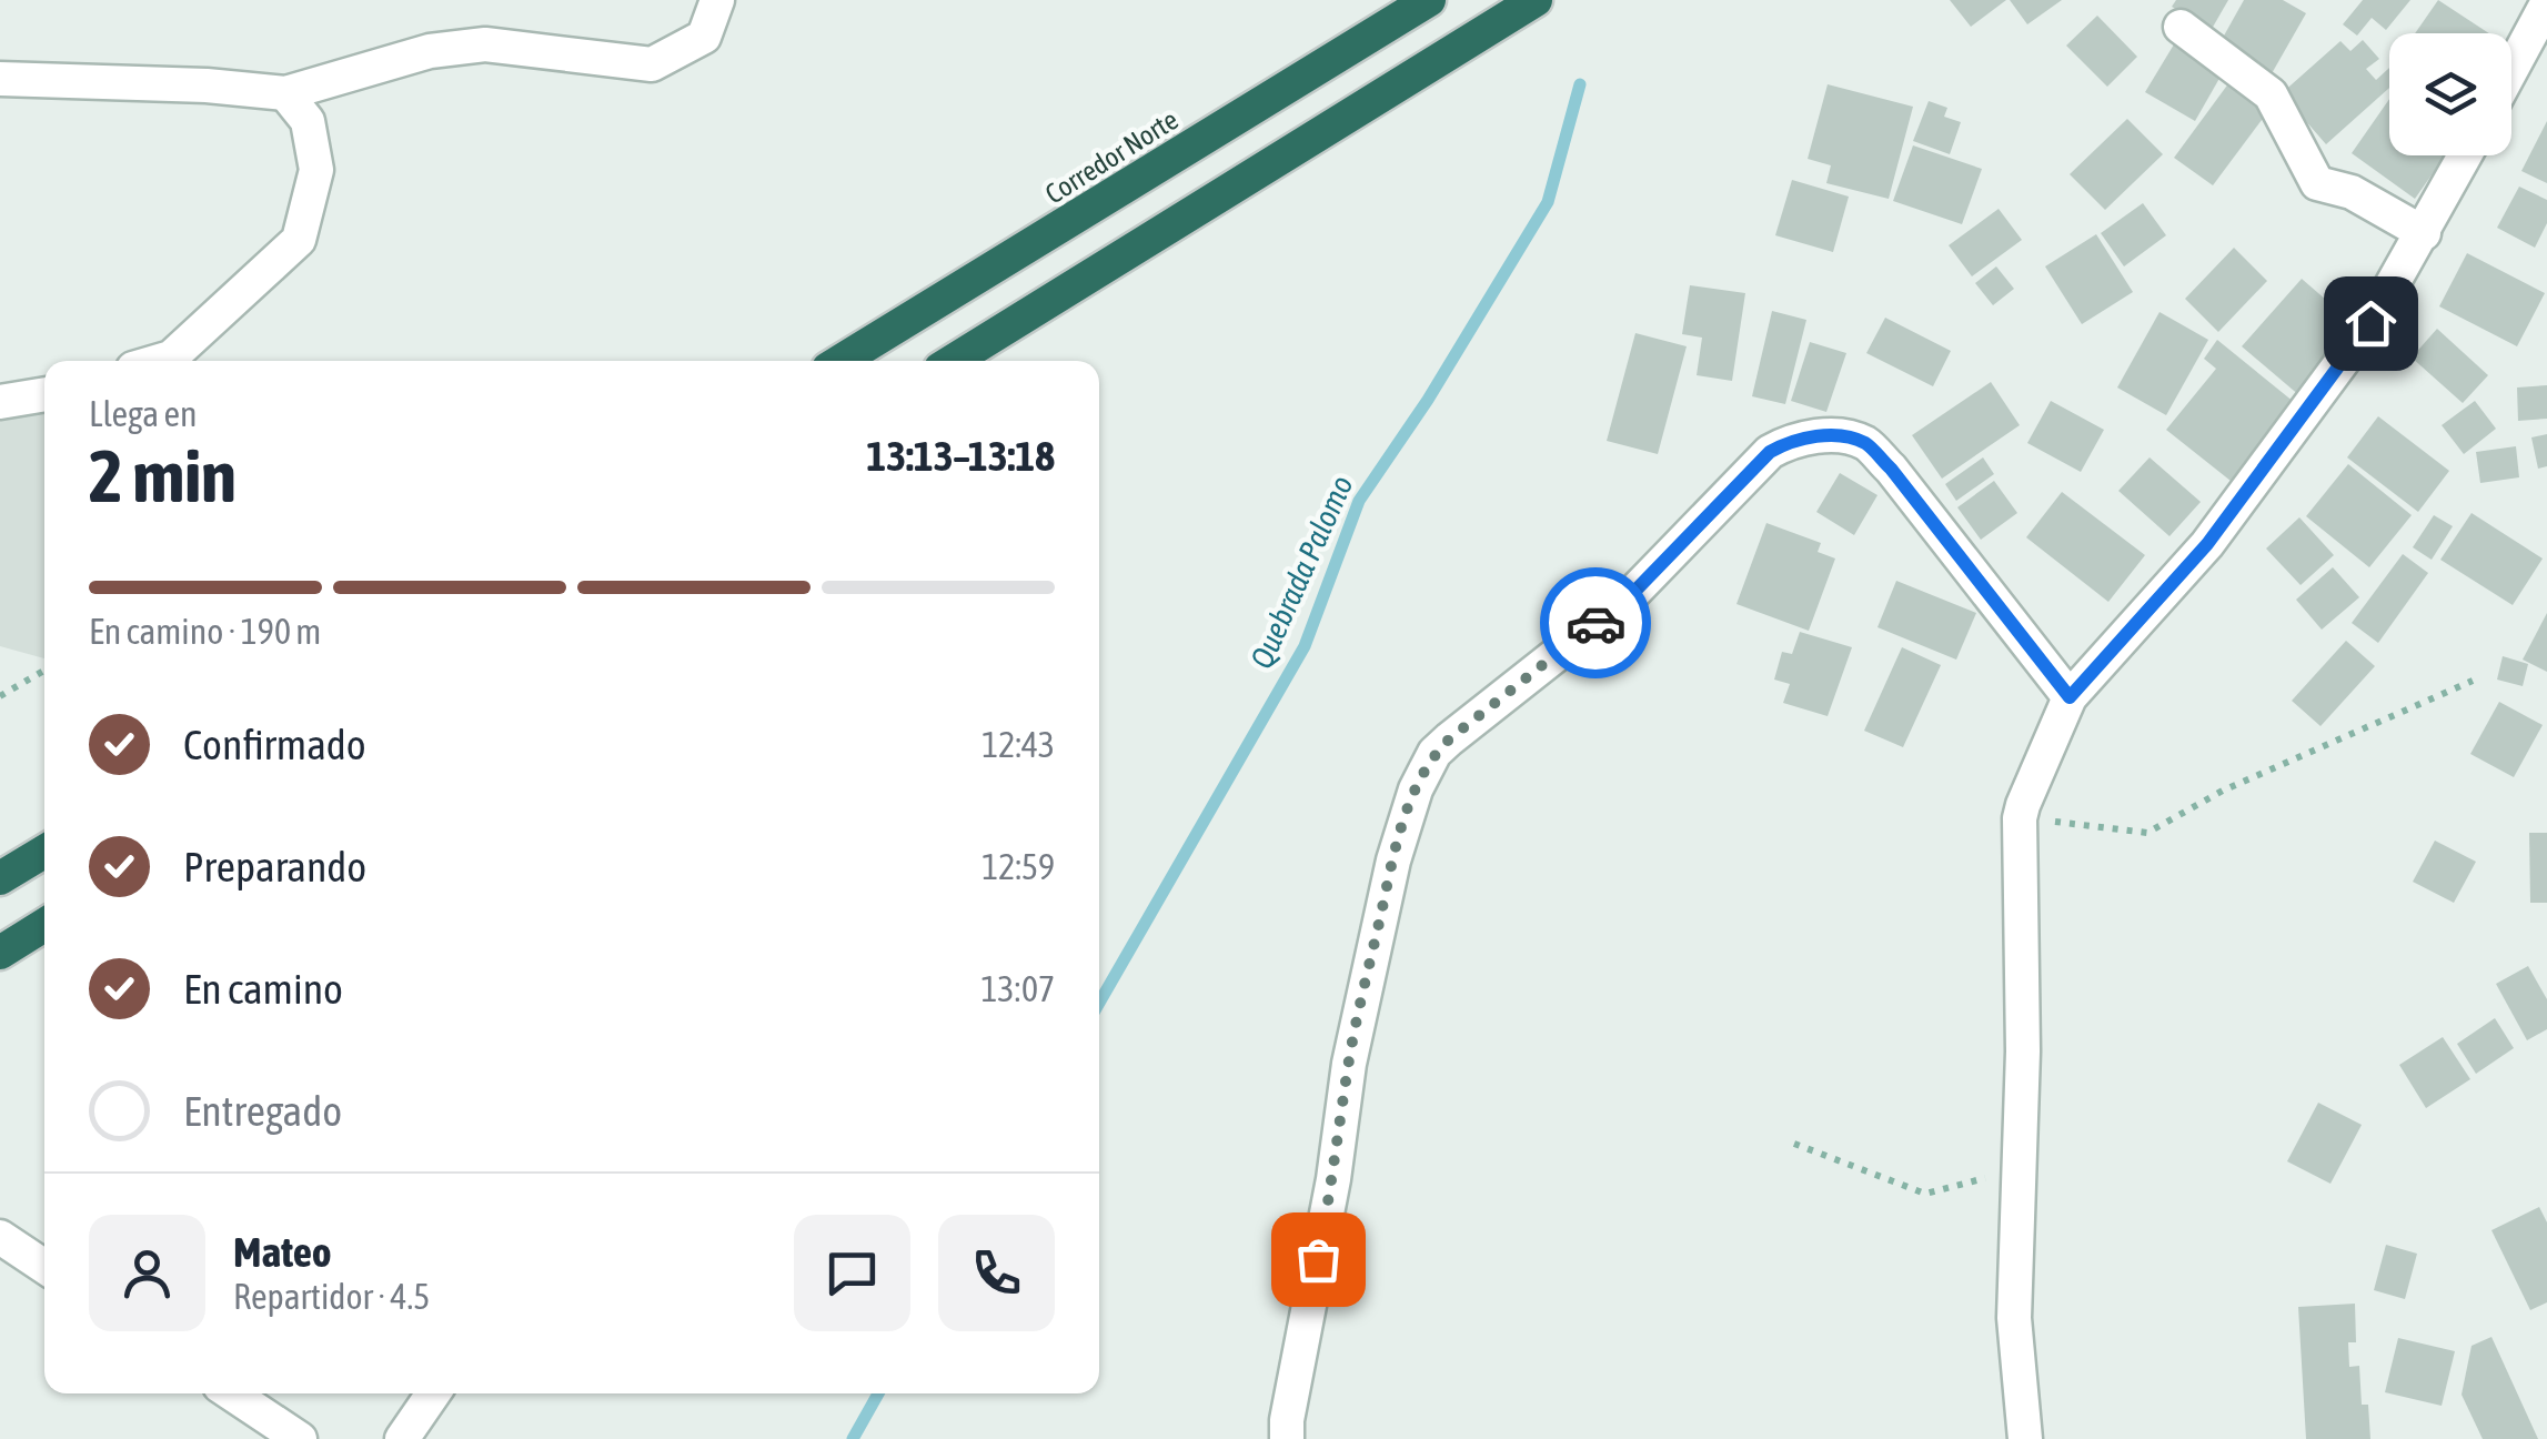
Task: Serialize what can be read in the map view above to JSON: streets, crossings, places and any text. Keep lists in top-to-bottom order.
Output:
{
  "streets": {
    "highway": ["Corredor Norte"]
  },
  "water": ["Quebrada Palomo"],
  "page": {
    "heading": ["2 min", "Llega en", "13:13–13:18"],
    "panel": ["Mateo", "Repartidor · 4.5"],
    "bar": "En camino · 190 m",
    "list": [
      ["Confirmado", "12:43"],
      ["Preparando", "12:59"],
      ["En camino", "13:07"],
      "Entregado"
    ]
  }
}
